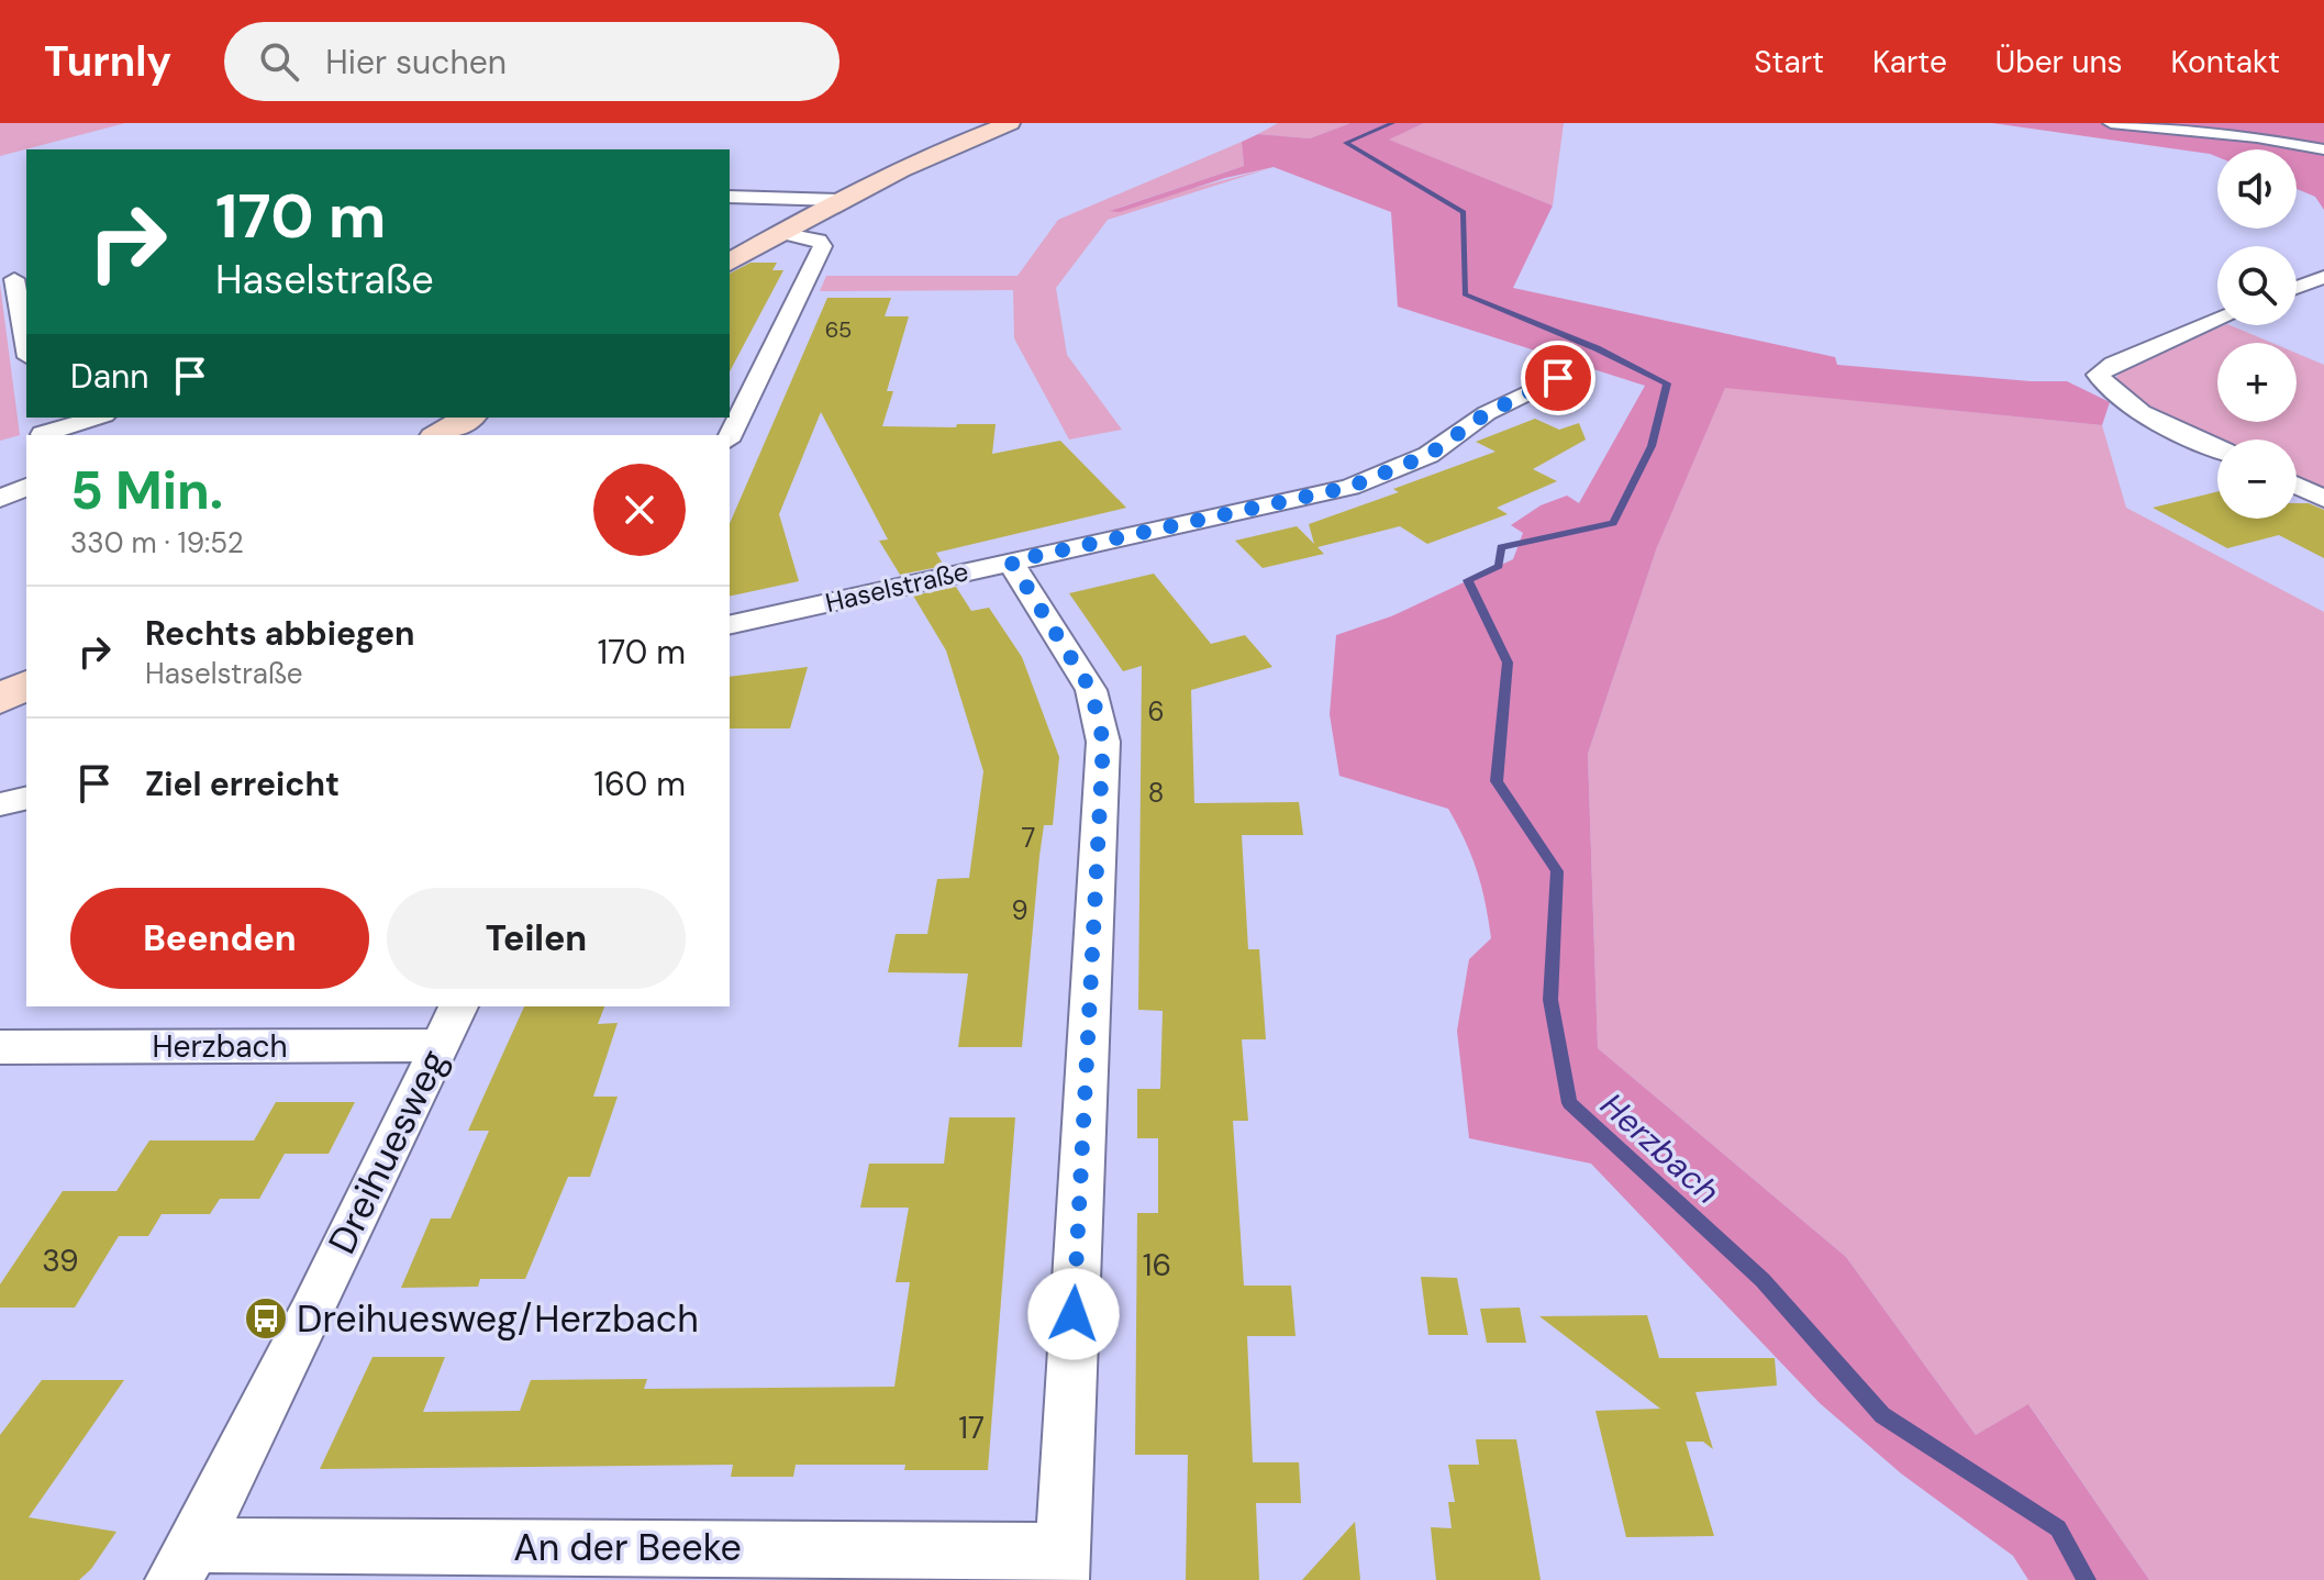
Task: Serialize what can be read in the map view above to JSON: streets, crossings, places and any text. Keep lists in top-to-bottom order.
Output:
{
  "streets": {
    "street": [
      "Haselstraße",
      "Herzbach",
      "Dreihuesweg",
      "An der Beeke"
    ]
  },
  "crossings": [
    ["Haselstraße", "An der Beeke"],
    ["Herzbach", "Dreihuesweg"],
    ["Dreihuesweg", "An der Beeke"]
  ],
  "water": ["Herzbach"],
  "places": {
    "bus stop": ["Dreihuesweg/Herzbach"]
  },
  "house_numbers": [
    "65",
    "6",
    "8",
    "7",
    "9",
    "39",
    "16",
    "17"
  ],
  "page": {
    "header": "Turnly",
    "search": "Hier suchen",
    "nav": [
      "Start",
      "Karte",
      "Über uns",
      "Kontakt"
    ],
    "map_buttons": ["+", "−"],
    "turn": ["170 m", "Haselstraße"],
    "then": "Dann",
    "heading": ["5 Min.", "330 m · 19:52"],
    "list": [
      {
        "name": "Rechts abbiegen",
        "note": "Haselstraße",
        "value": "170 m"
      },
      {
        "name": "Ziel erreicht",
        "value": "160 m"
      }
    ],
    "buttons": ["Beenden", "Teilen"]
  }
}
